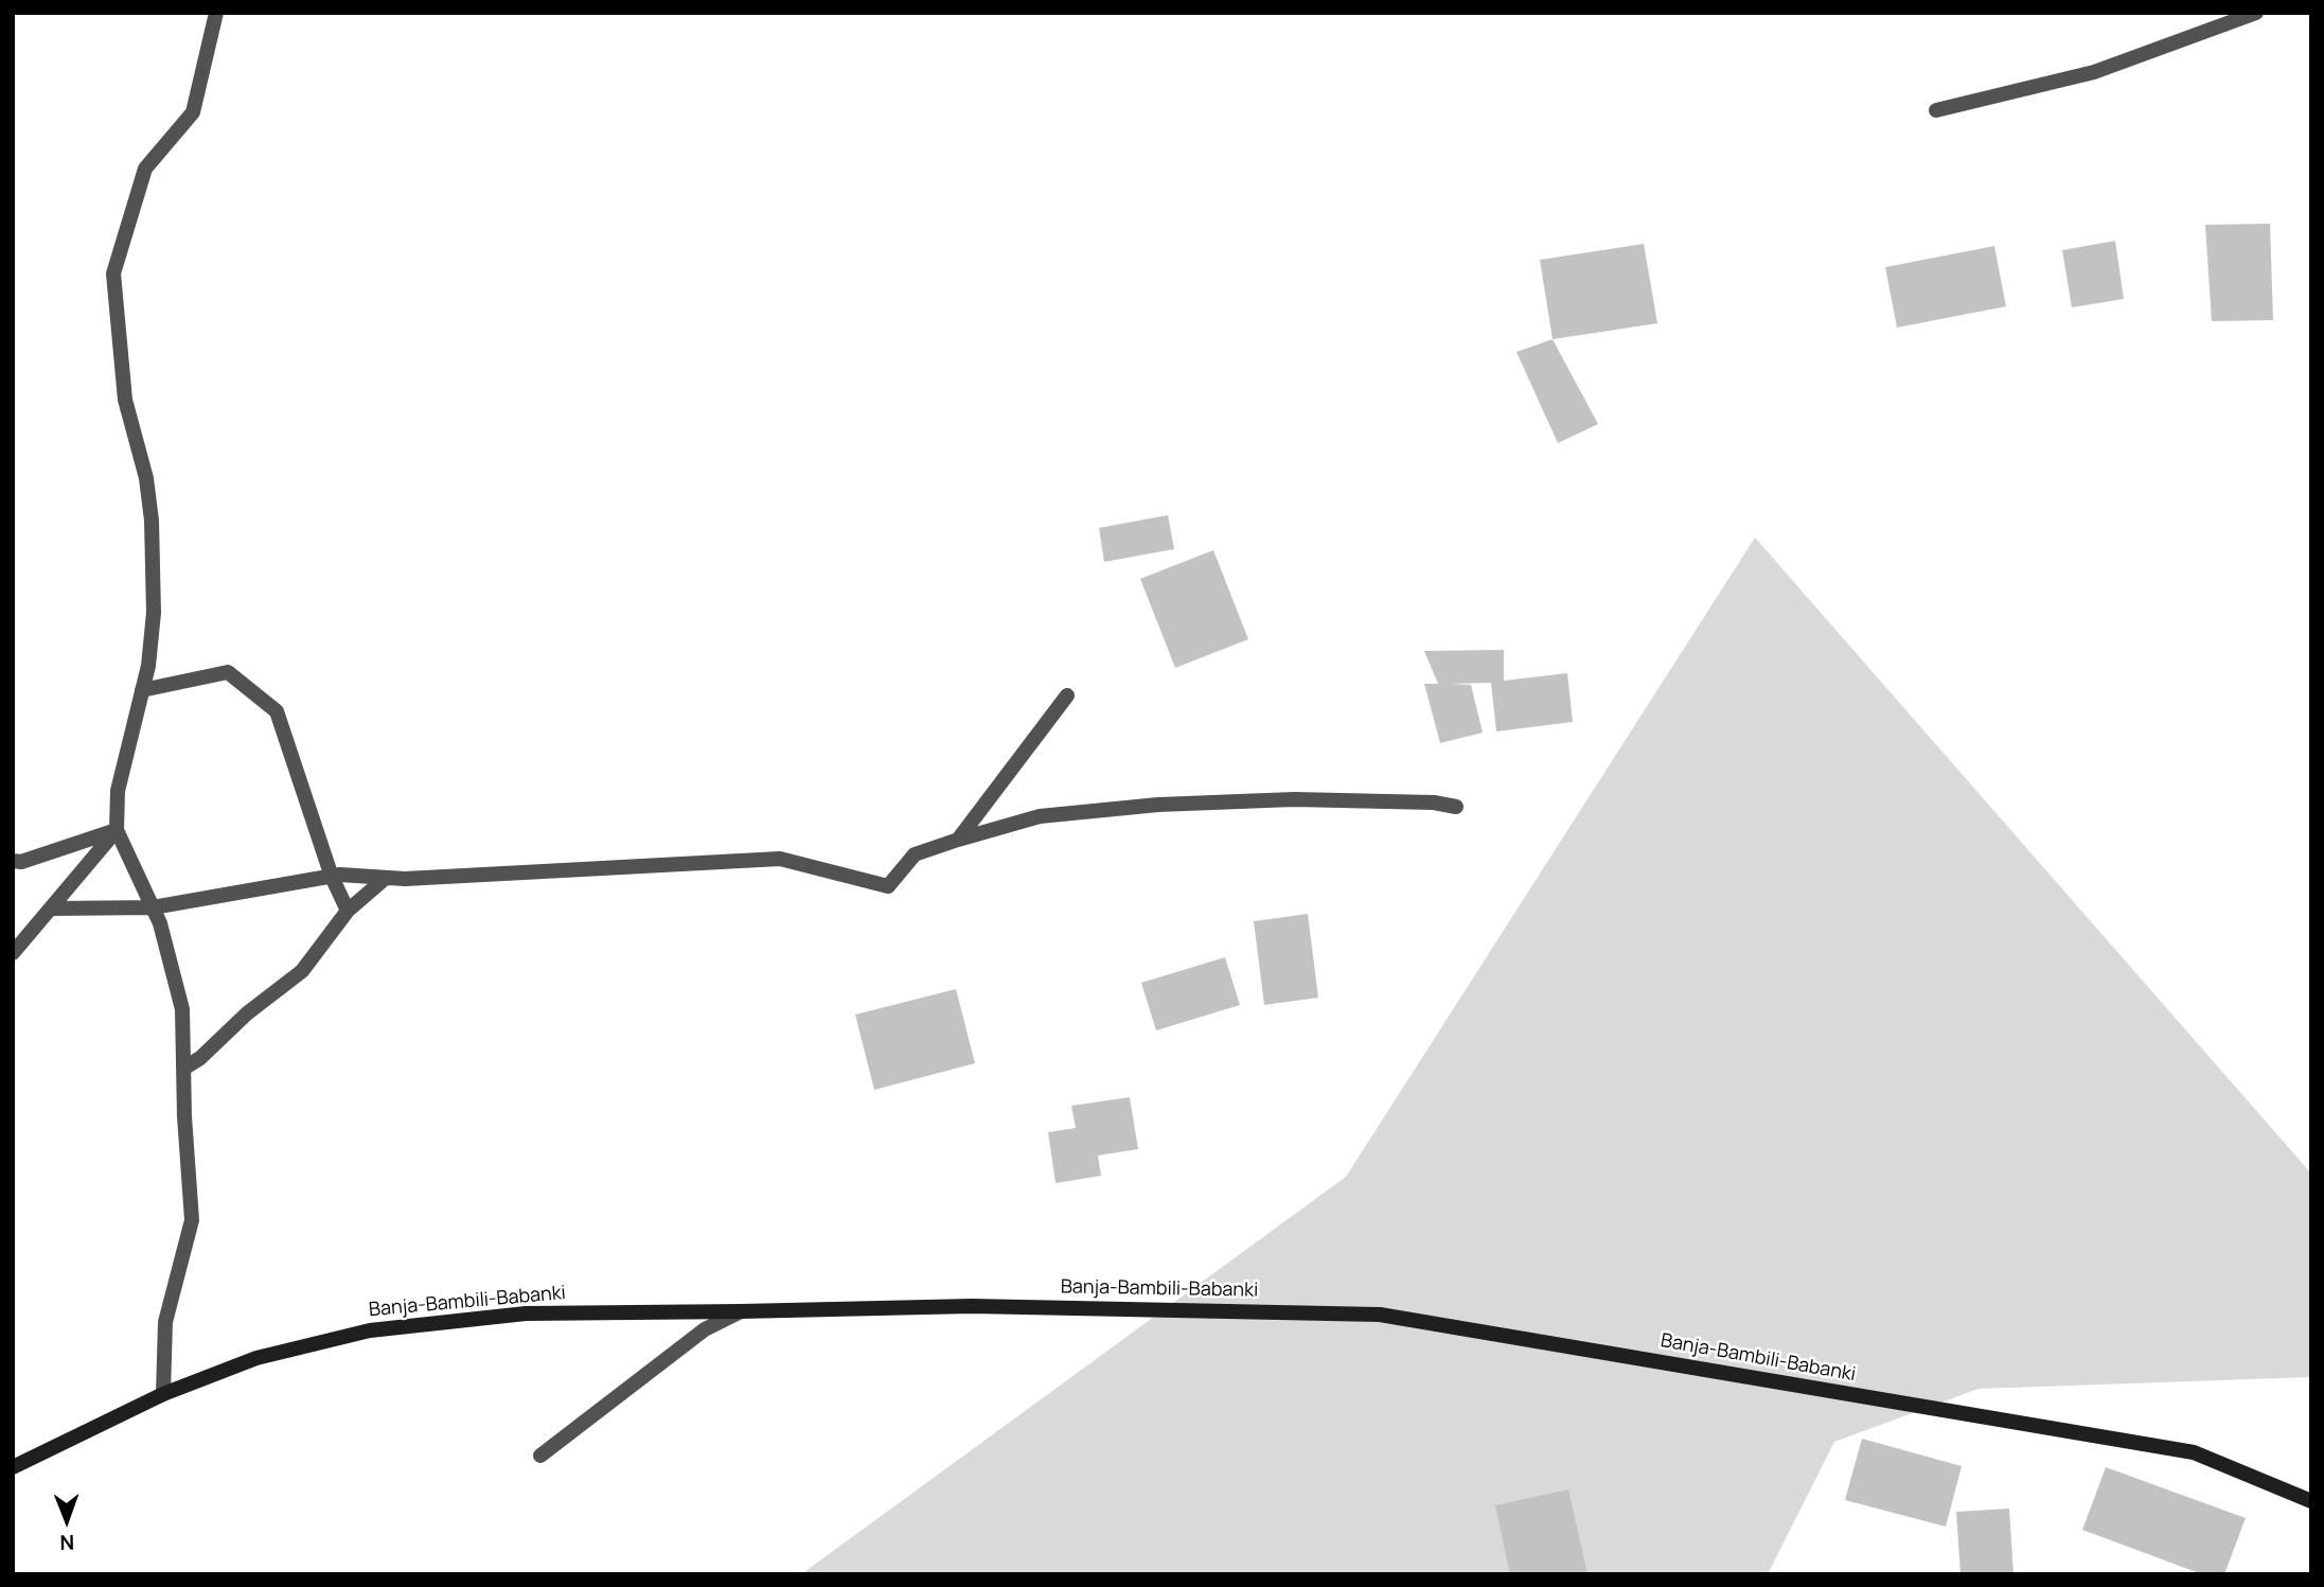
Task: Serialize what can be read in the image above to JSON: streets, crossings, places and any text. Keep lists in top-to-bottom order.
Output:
{
  "streets": {
    "street": ["Banja-Bambili-Babanki"]
  },
  "north": "bottom"
}
